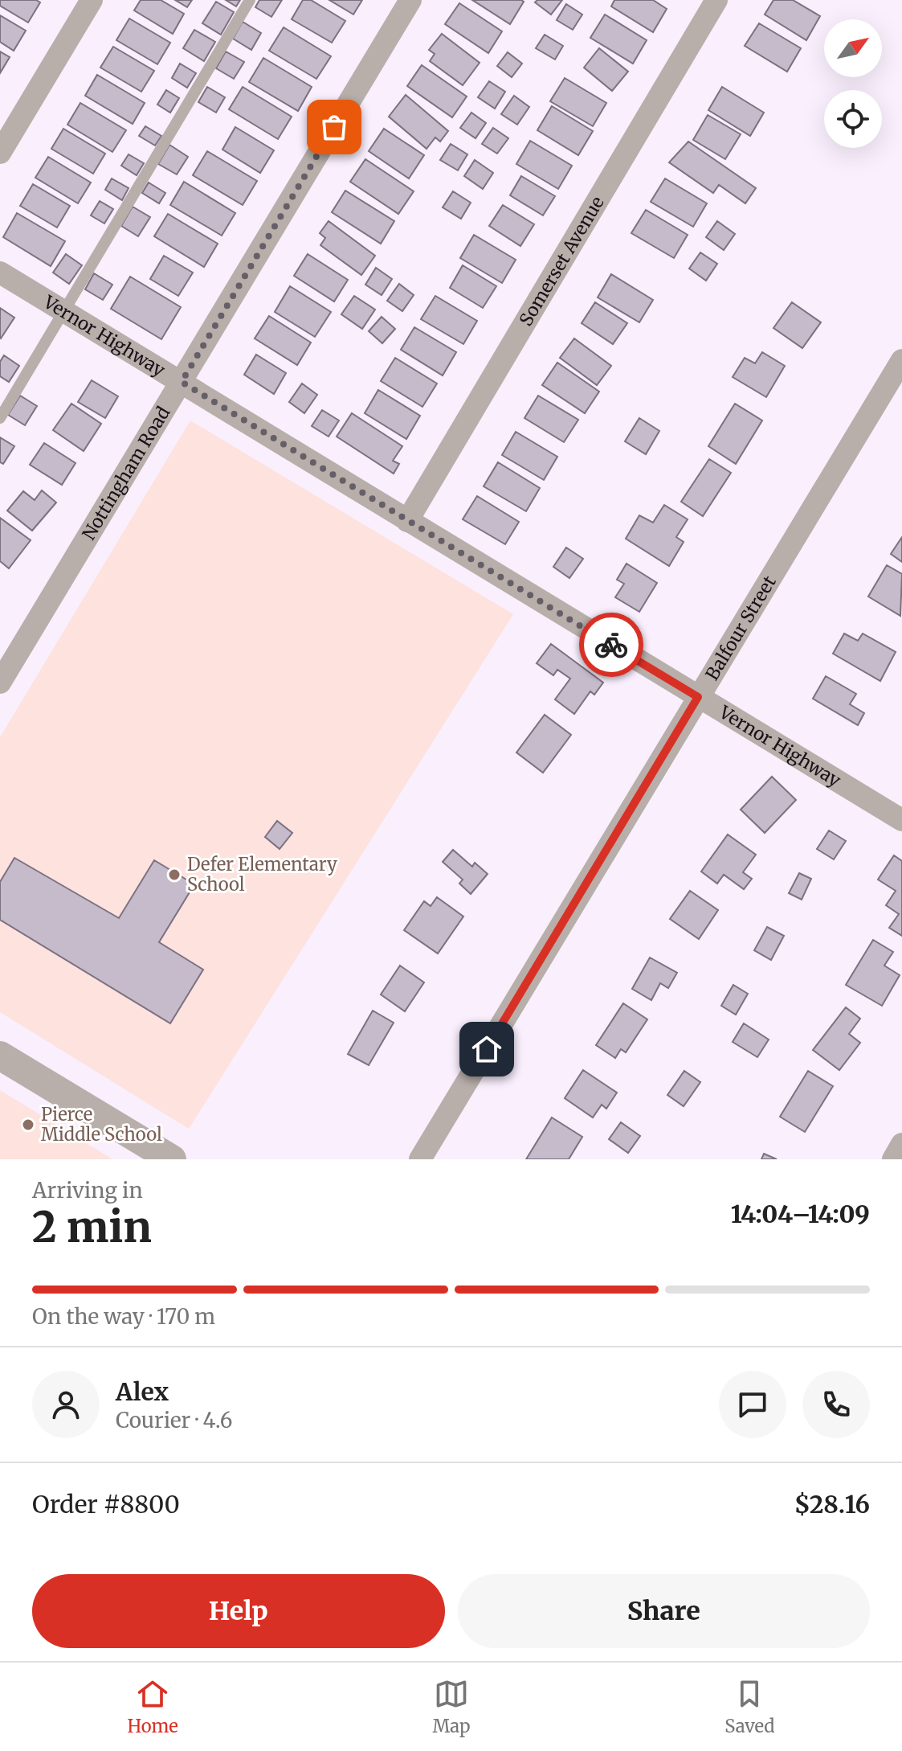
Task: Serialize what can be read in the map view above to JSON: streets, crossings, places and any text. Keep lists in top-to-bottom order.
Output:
{
  "streets": {
    "street": [
      "Somerset Avenue",
      "Vernor Highway",
      "Nottingham Road",
      "Balfour Street"
    ]
  },
  "crossings": [
    ["Somerset Avenue", "Vernor Highway"],
    ["Vernor Highway", "Nottingham Road"],
    ["Vernor Highway", "Balfour Street"]
  ],
  "places": ["Defer Elementary School", "Pierce Middle School"],
  "north": "top right",
  "page": {
    "heading": ["2 min", "Arriving in", "14:04–14:09"],
    "panel": [
      "Alex",
      "Courier · 4.6",
      "Order #8800",
      "$28.16"
    ],
    "bar": "On the way · 170 m",
    "buttons": ["Help", "Share"],
    "tabs": ["Home", "Map", "Saved"]
  }
}
